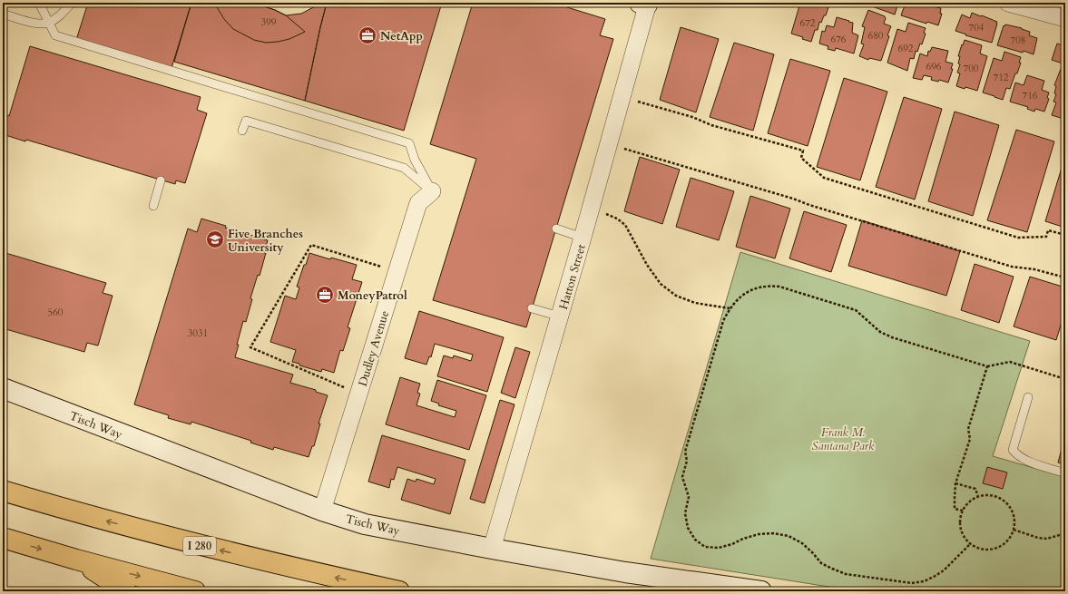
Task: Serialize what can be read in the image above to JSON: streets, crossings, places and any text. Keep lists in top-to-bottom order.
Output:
{
  "streets": {
    "highway": ["I 280"],
    "main road": ["Tisch Way"],
    "street": ["Hatton Street", "Dudley Avenue"]
  },
  "crossings": [
    ["Hatton Street", "Tisch Way"],
    ["Dudley Avenue", "Tisch Way"]
  ],
  "parks": ["Frank M. Santana Park"],
  "places": {
    "office": ["NetApp", "MoneyPatrol"],
    "school or university": ["Five Branches University"]
  },
  "house_numbers": [
    "399",
    "672",
    "704",
    "680",
    "676",
    "708",
    "692",
    "696",
    "700",
    "712",
    "716",
    "560",
    "3031"
  ]
}
